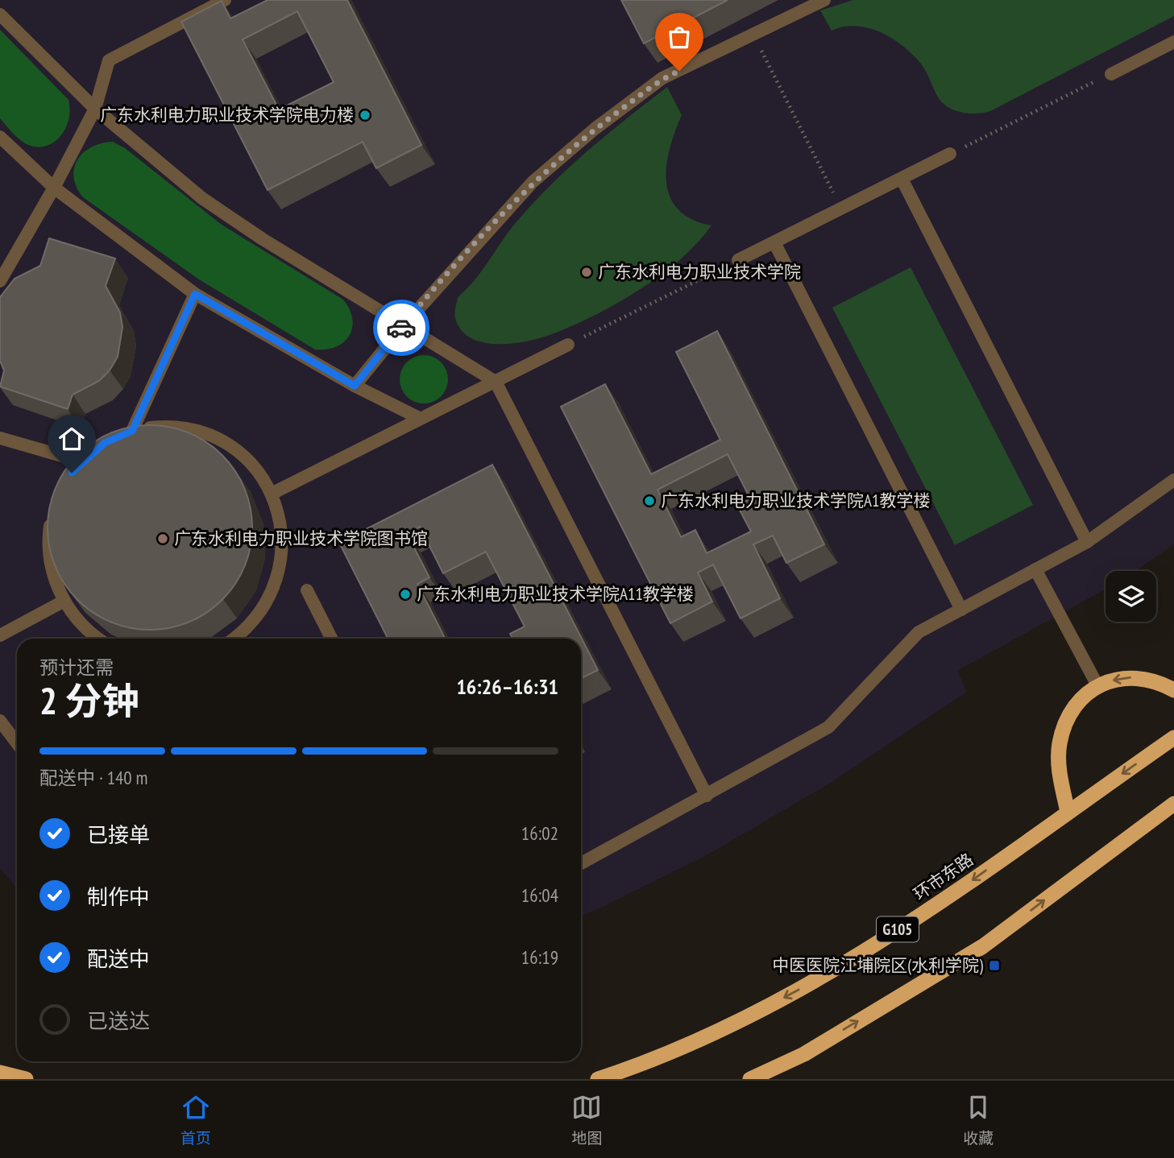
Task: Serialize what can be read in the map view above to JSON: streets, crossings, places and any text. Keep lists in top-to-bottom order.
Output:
{
  "streets": {
    "highway": ["环市东路", "G105"]
  },
  "places": {
    "other": [
      "广东水利电力职业技术学院电力楼",
      "广东水利电力职业技术学院",
      "广东水利电力职业技术学院A1教学楼",
      "广东水利电力职业技术学院图书馆",
      "广东水利电力职业技术学院A11教学楼"
    ],
    "transit": ["中医医院江埔院区(水利学院)"]
  },
  "page": {
    "heading": ["2 分钟", "预计还需", "16:26–16:31"],
    "bar": "配送中 · 140 m",
    "list": [
      ["已接单", "16:02"],
      ["制作中", "16:04"],
      ["配送中", "16:19"],
      "已送达"
    ],
    "tabs": ["首页", "地图", "收藏"]
  }
}
